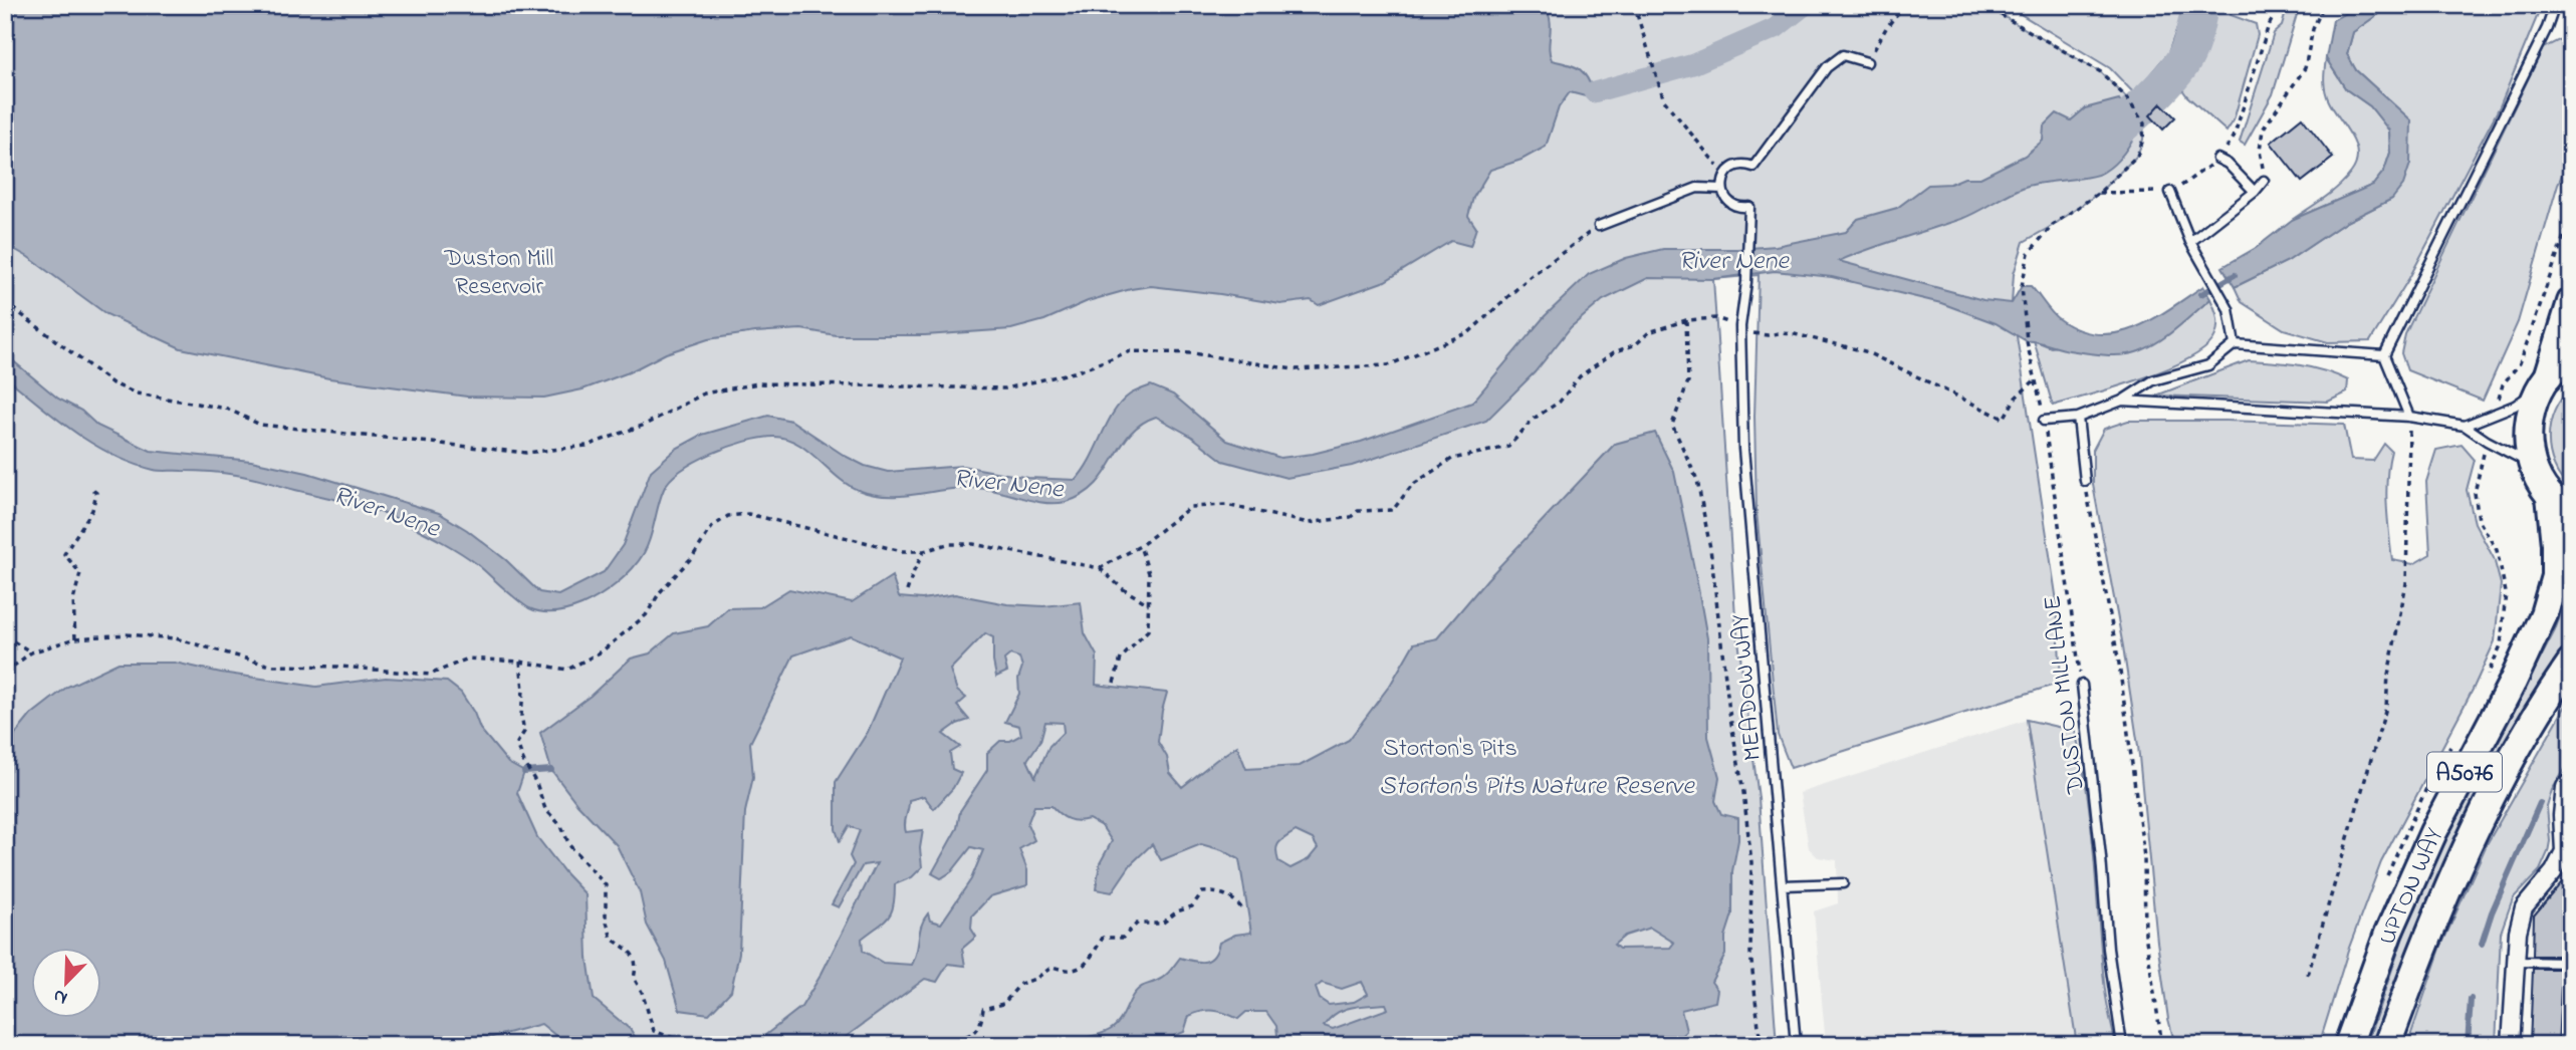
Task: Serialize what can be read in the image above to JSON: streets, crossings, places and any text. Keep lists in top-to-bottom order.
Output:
{
  "streets": {
    "highway": ["A5076", "UPTON WAY"],
    "lane": ["MEADOW WAY", "DUSTON MILL LANE"]
  },
  "water": ["River Nene", "Storton's Pits Nature Reserve"],
  "parks": ["Duston Mill Reservoir", "Storton's Pits"],
  "north": "bottom left"
}
